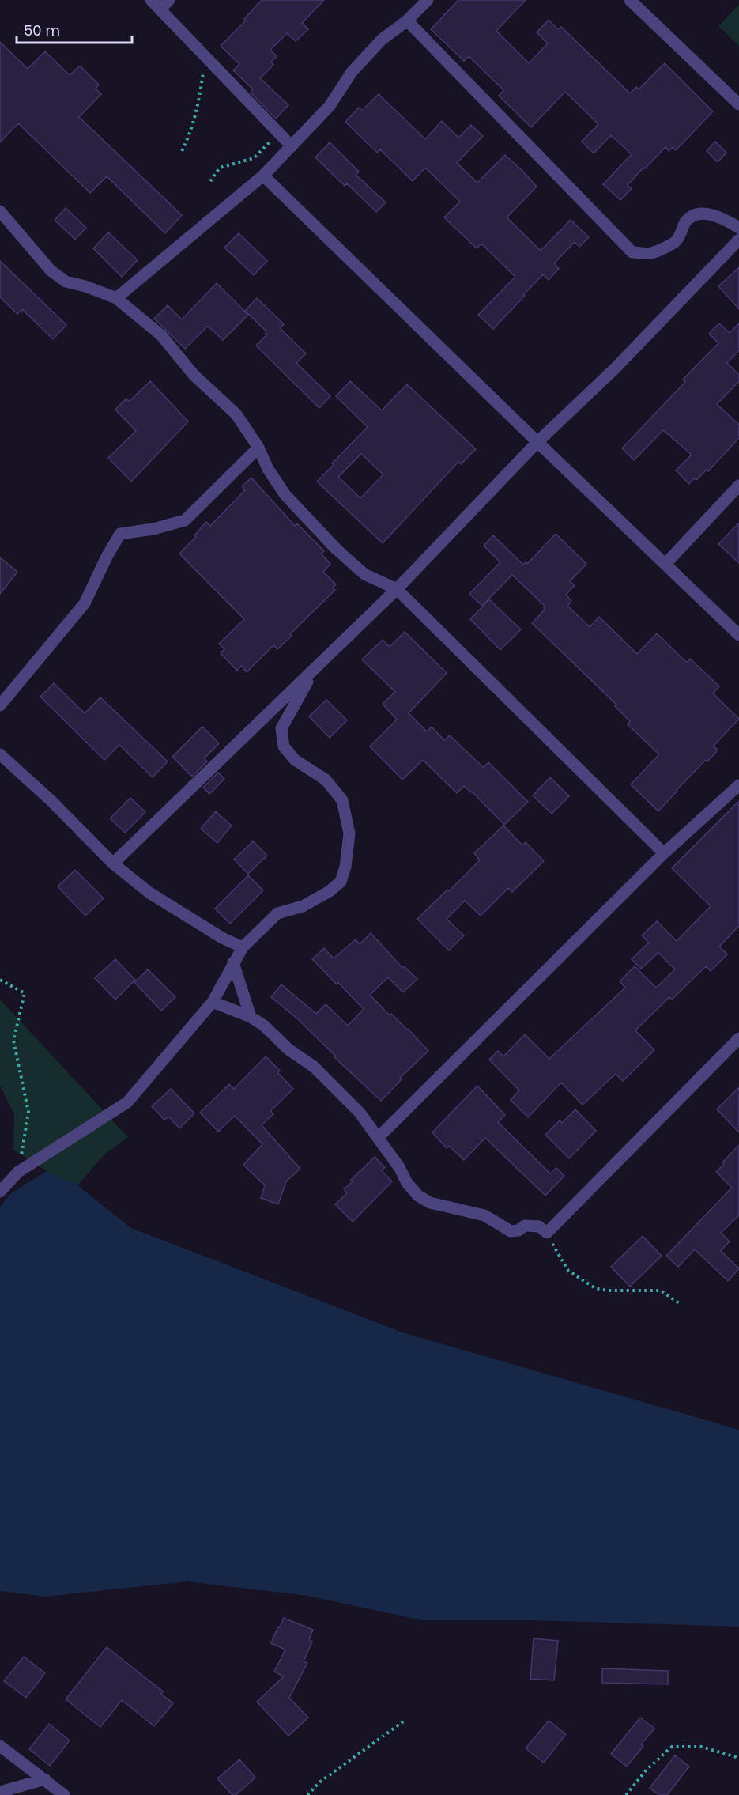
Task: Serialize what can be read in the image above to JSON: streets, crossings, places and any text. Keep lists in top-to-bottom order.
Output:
{
  "scale_bar": "50 m"
}
